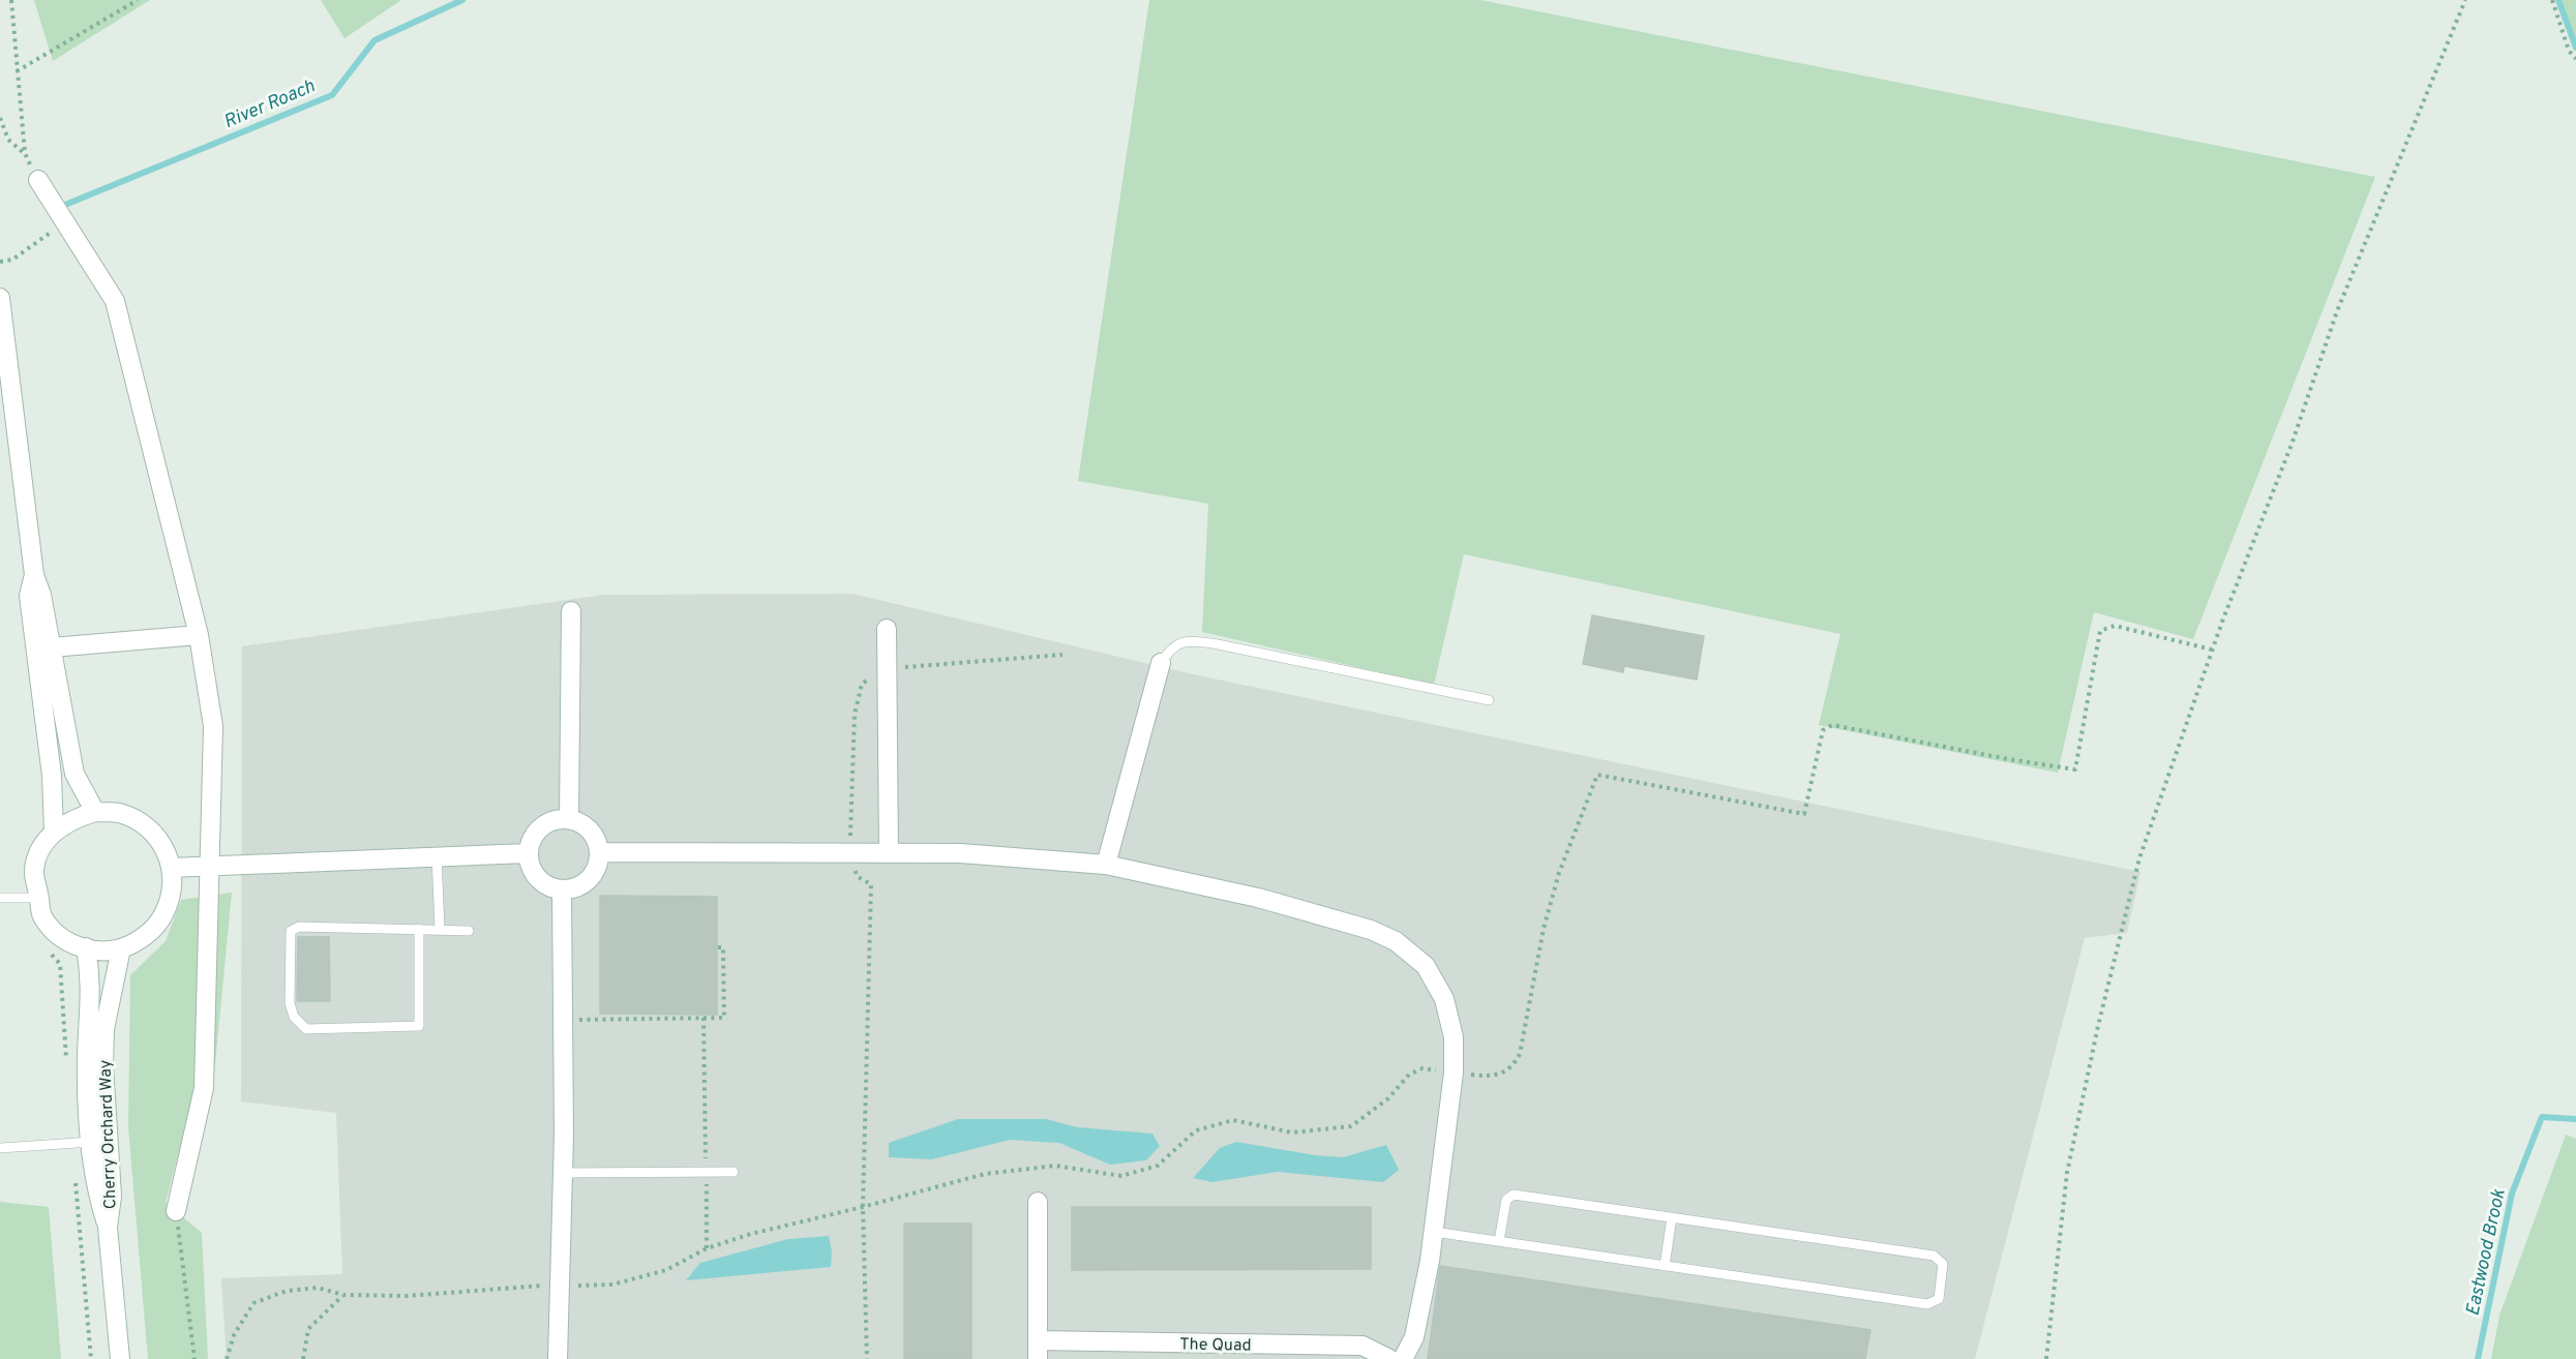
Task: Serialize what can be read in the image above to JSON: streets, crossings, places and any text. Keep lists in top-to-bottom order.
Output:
{
  "streets": {
    "street": ["Cherry Orchard Way", "The Quad"]
  },
  "water": ["River Roach", "Eastwood Brook"]
}
